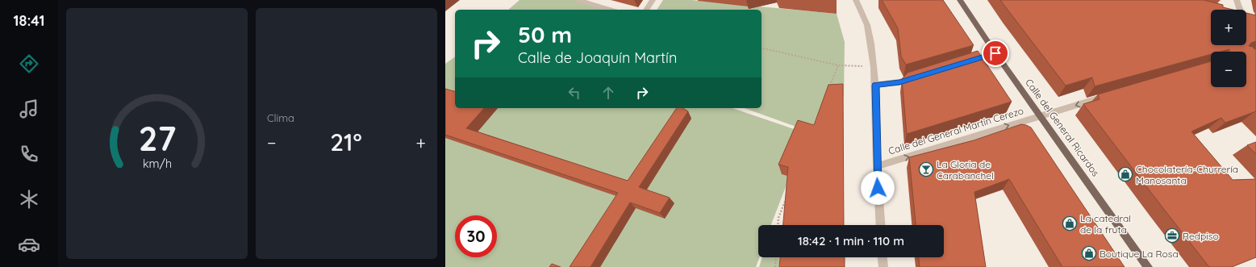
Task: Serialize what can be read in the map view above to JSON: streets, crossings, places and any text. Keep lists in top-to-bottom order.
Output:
{
  "streets": {
    "main road": ["Calle del General Ricardos"],
    "street": ["Calle del General Martín Cerezo"]
  },
  "crossings": [
    ["Calle del General Ricardos", "Calle del General Martín Cerezo"]
  ],
  "places": {
    "bar": ["La Gloria de Carabanchel"],
    "shop": ["Chocolatería-Churrería Manosanta", "La catedral de la fruta", "Boutique La Rosa"],
    "office": ["Redpiso"]
  },
  "page": {
    "tabs": "18:41",
    "tile": "Clima",
    "map_buttons": ["+", "−"],
    "turn": ["50 m", "Calle de Joaquín Martín"],
    "heat": ["−", "21°", "+"],
    "limit": "30",
    "trip": "18:42 · 1 min · 110 m",
    "gauge": ["27", "km/h"]
  }
}
